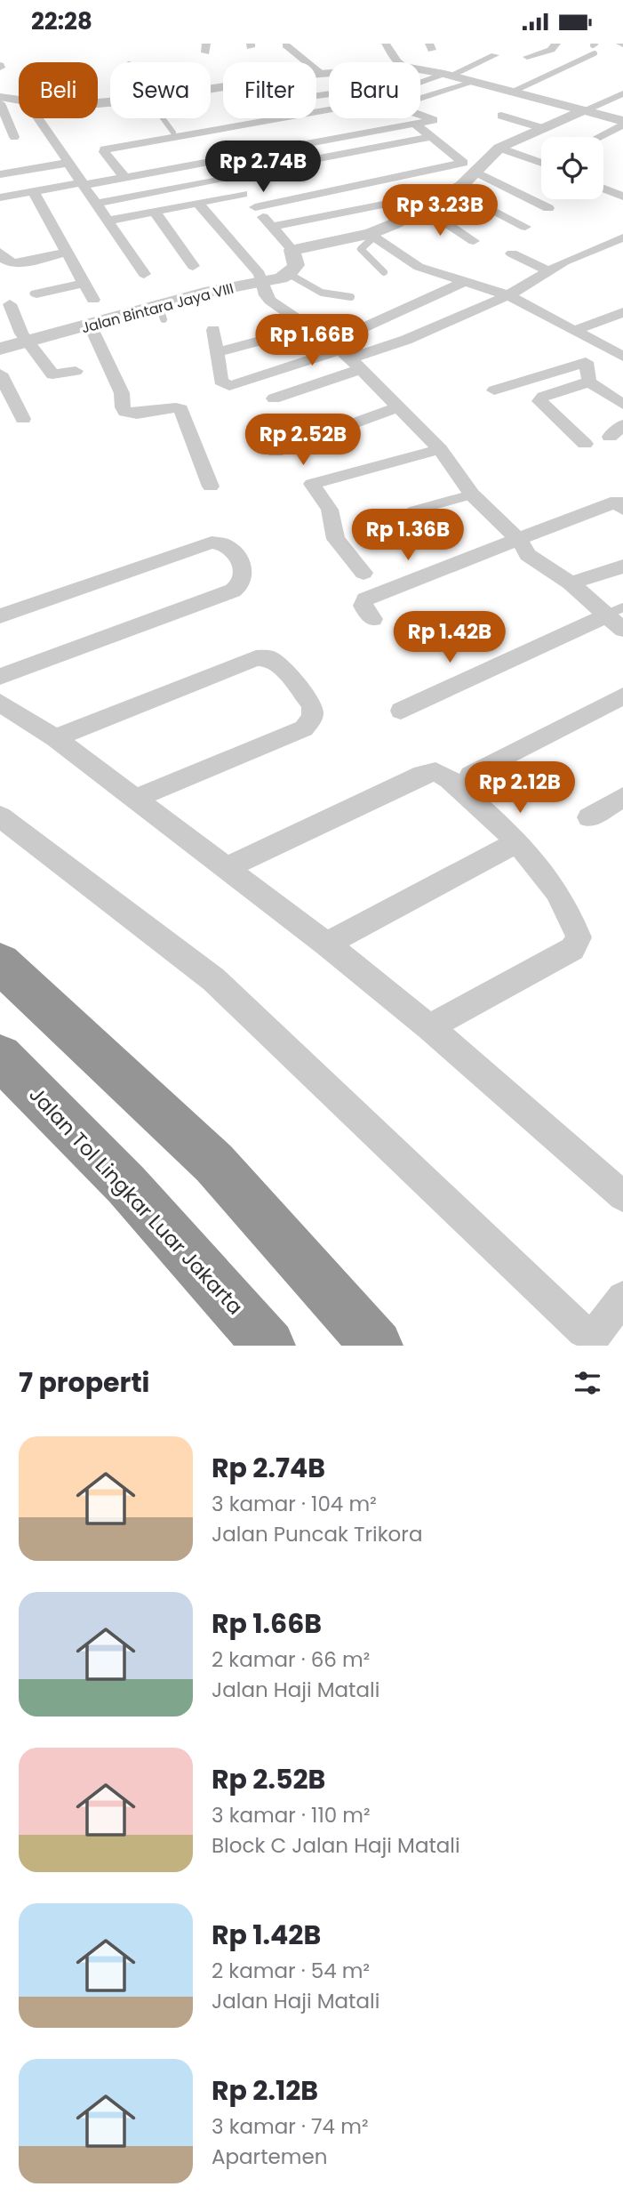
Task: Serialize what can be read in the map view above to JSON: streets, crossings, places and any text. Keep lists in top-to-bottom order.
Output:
{
  "streets": {
    "highway": ["Jalan Tol Lingkar Luar Jakarta"],
    "street": ["Jalan Bintara Jaya VIII"]
  },
  "page": {
    "status": "22:28",
    "chip": [
      "Beli",
      "Sewa",
      "Filter",
      "Baru"
    ],
    "price": [
      "Rp 2.74B",
      "Rp 3.23B",
      "Rp 1.66B",
      "Rp 2.52B",
      "Rp 1.36B",
      "Rp 1.42B",
      "Rp 2.12B"
    ],
    "heading": "7 properti",
    "list": [
      {
        "name": "Rp 2.74B",
        "note": "3 kamar · 104 m² · Jalan Puncak Trikora"
      },
      {
        "name": "Rp 1.66B",
        "note": "2 kamar · 66 m² · Jalan Haji Matali"
      },
      {
        "name": "Rp 2.52B",
        "note": "3 kamar · 110 m² · Block C Jalan Haji Matali"
      },
      {
        "name": "Rp 1.42B",
        "note": "2 kamar · 54 m² · Jalan Haji Matali"
      },
      {
        "name": "Rp 2.12B",
        "note": "3 kamar · 74 m² · Apartemen"
      }
    ]
  }
}
